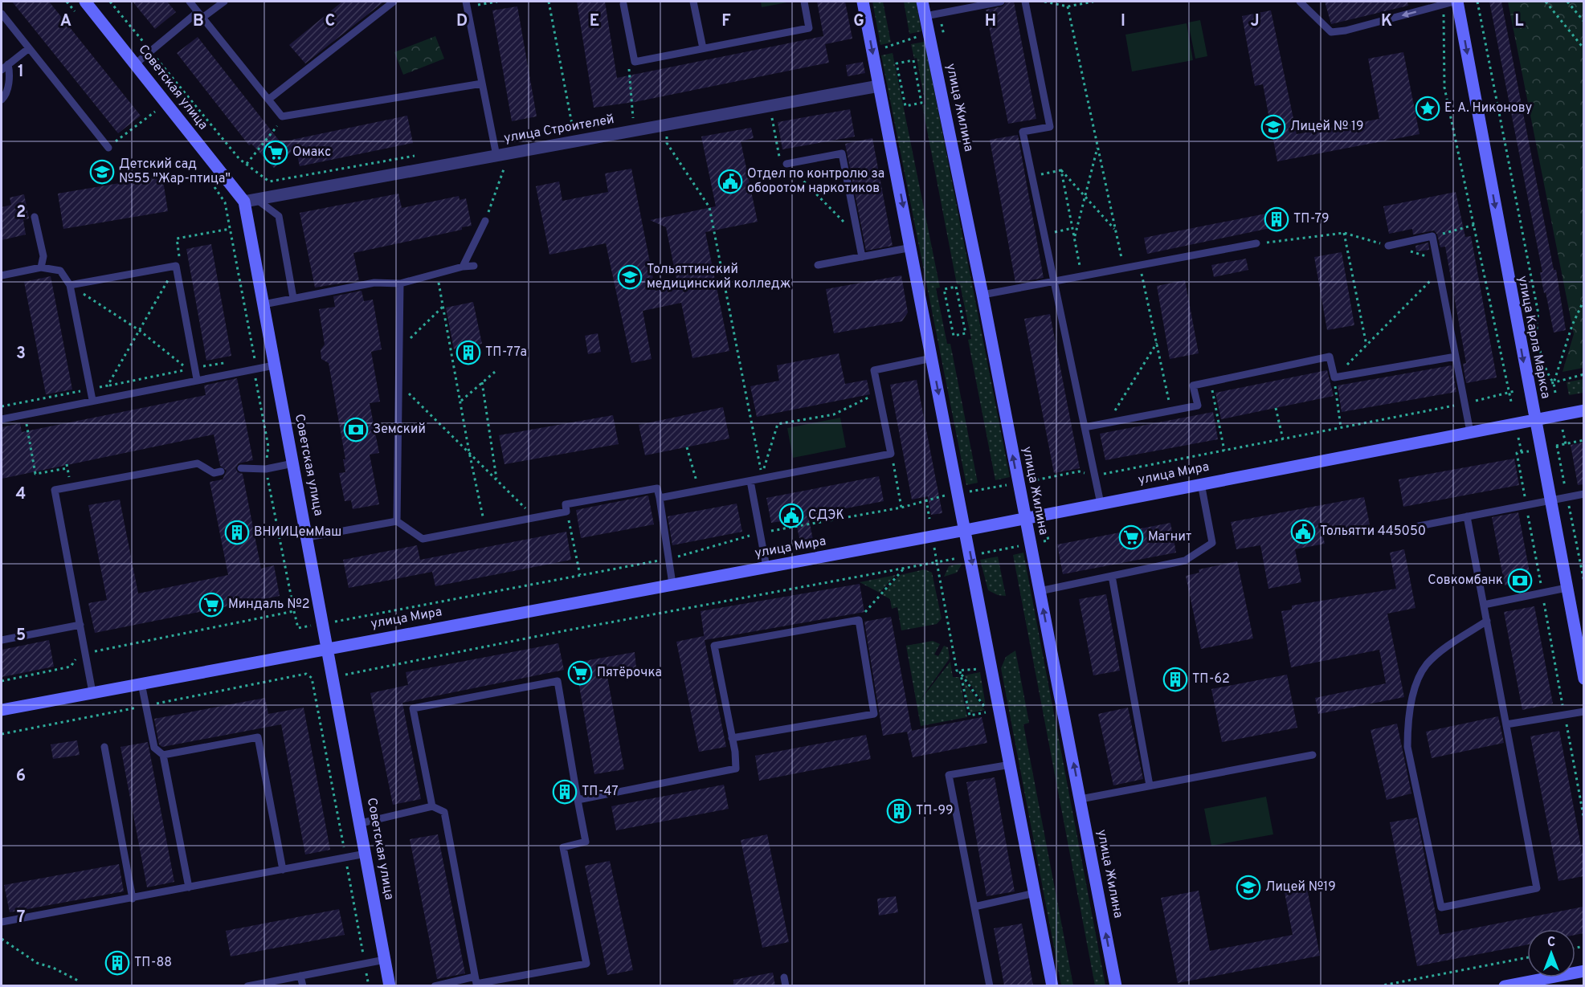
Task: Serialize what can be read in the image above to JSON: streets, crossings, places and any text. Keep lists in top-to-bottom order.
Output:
{
  "streets": {
    "main road": [
      "Советская улица",
      "улица Жилина",
      "улица Карла Маркса",
      "улица Мира"
    ],
    "street": ["улица Строителей"]
  },
  "crossings": [
    ["Советская улица", "улица Строителей"],
    ["Советская улица", "улица Мира"],
    ["улица Жилина", "улица Мира"],
    ["улица Карла Маркса", "улица Мира"]
  ],
  "one_way": ["улица Карла Маркса"],
  "places": {
    "place": ["Е. А. Никонову"],
    "school or university": [
      "Лицей № 19",
      "Детский сад №55 \"Жар-птица\"",
      "Тольяттинский медицинский колледж",
      "Лицей №19"
    ],
    "supermarket": [
      "Омакс",
      "Магнит",
      "Миндаль №2",
      "Пятёрочка"
    ],
    "public building": ["Отдел по контролю за оборотом наркотиков", "СДЭК", "Тольятти 445050"],
    "building": [
      "ТП-79",
      "ТП-77а",
      "ВНИИЦемМаш",
      "ТП-62",
      "ТП-47",
      "ТП-99",
      "ТП-88"
    ],
    "bank": ["Земский", "Совкомбанк"]
  },
  "north": "top",
  "grid": {
    "columns": [
      "A",
      "B",
      "C",
      "D",
      "E",
      "F",
      "G",
      "H",
      "I",
      "J",
      "K",
      "L"
    ],
    "rows": [
      "1",
      "2",
      "3",
      "4",
      "5",
      "6",
      "7"
    ]
  }
}
